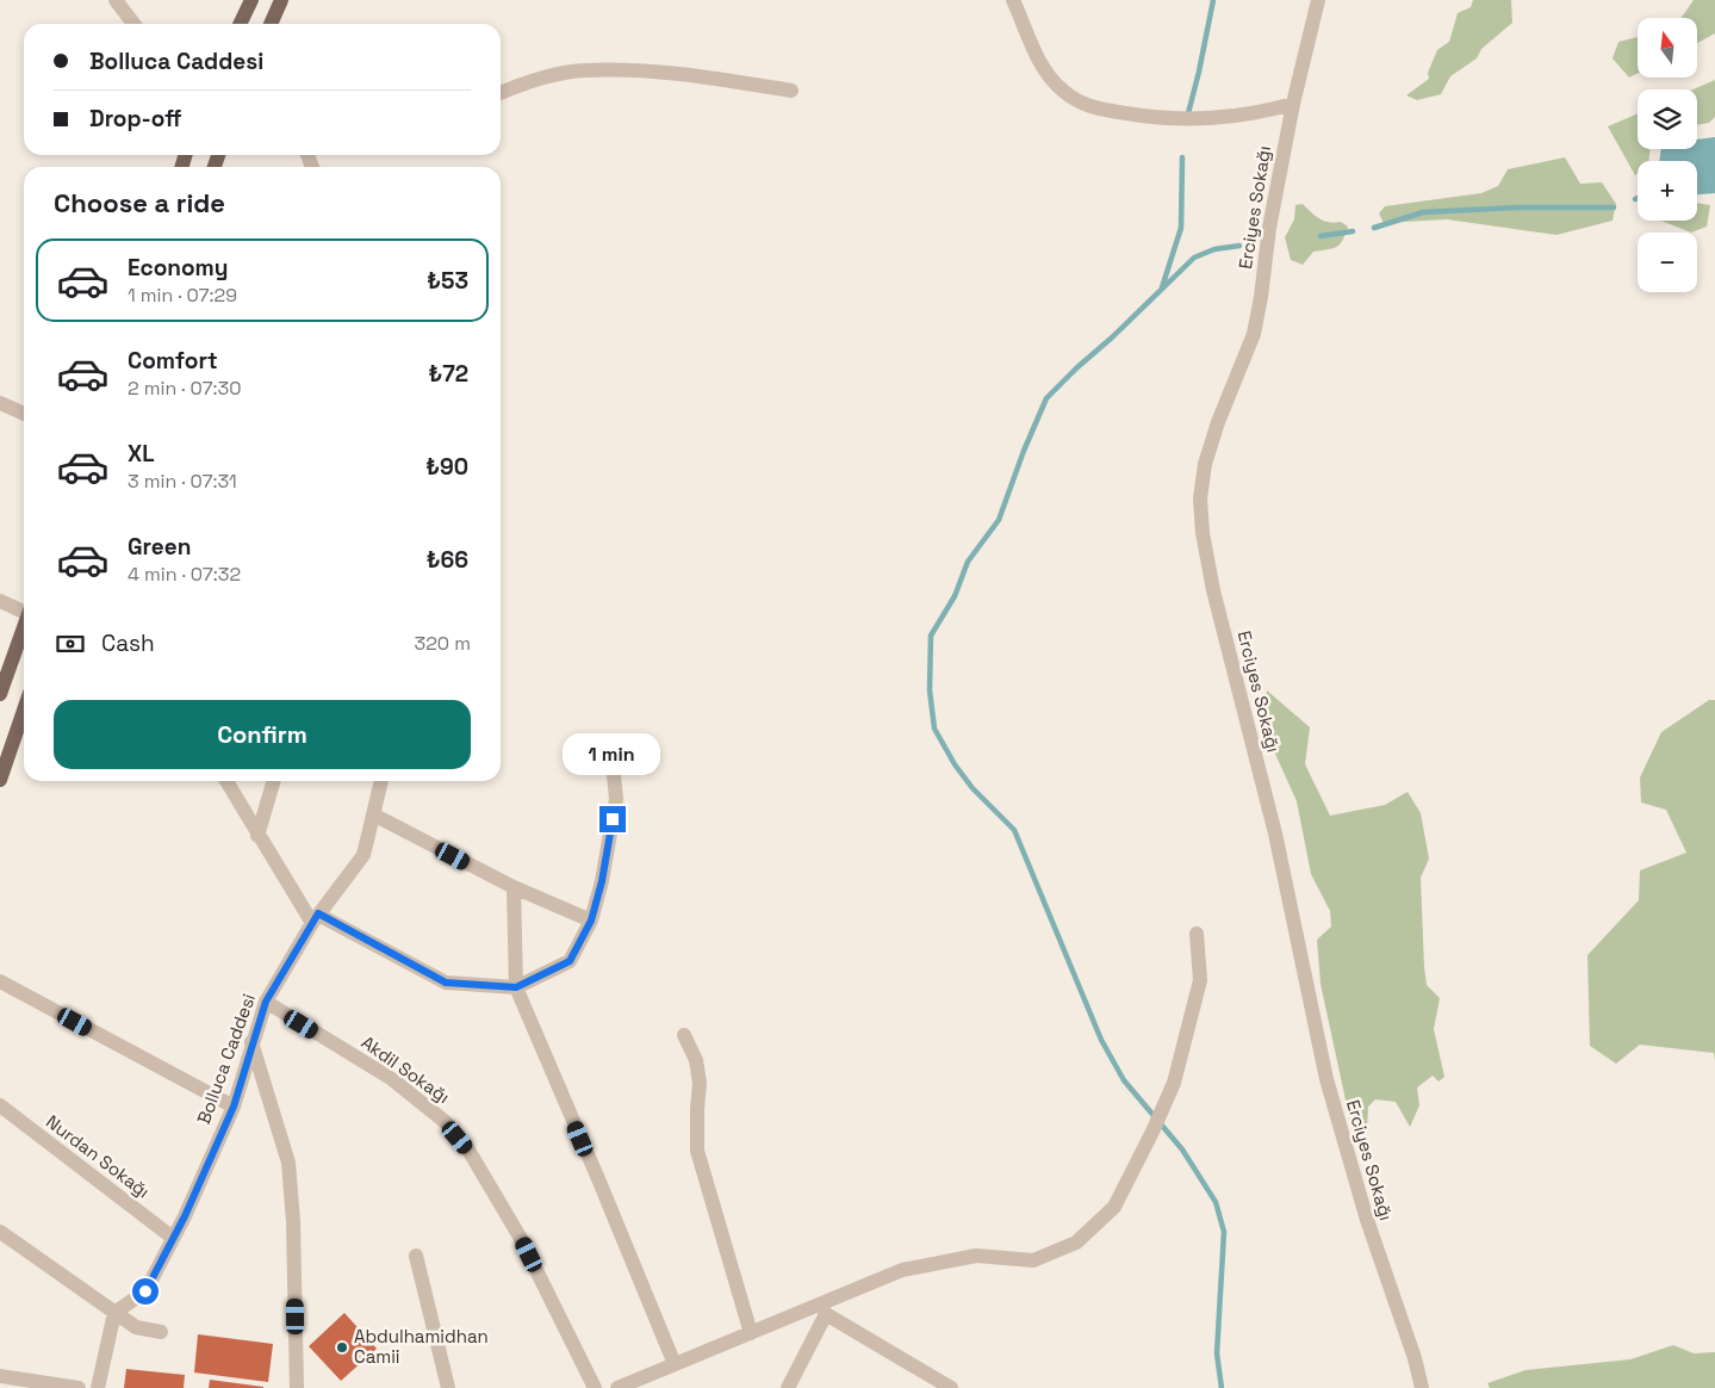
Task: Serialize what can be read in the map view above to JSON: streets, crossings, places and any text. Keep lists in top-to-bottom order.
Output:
{
  "streets": {
    "street": [
      "Erciyes Sokağı",
      "Bolluca Caddesi",
      "Akdil Sokağı",
      "Nurdan Sokağı"
    ]
  },
  "crossings": [
    ["Bolluca Caddesi", "Akdil Sokağı"],
    ["Bolluca Caddesi", "Nurdan Sokağı"]
  ],
  "places": ["Abdulhamidhan Camii"],
  "north": "top",
  "page": {
    "map_buttons": ["+", "−"],
    "banner": ["Bolluca Caddesi", "Drop-off"],
    "heading": "Choose a ride",
    "list": [
      {
        "name": "Economy",
        "note": "1 min · 07:29",
        "value": "₺53"
      },
      {
        "name": "Comfort",
        "note": "2 min · 07:30",
        "value": "₺72"
      },
      {
        "name": "XL",
        "note": "3 min · 07:31",
        "value": "₺90"
      },
      {
        "name": "Green",
        "note": "4 min · 07:32",
        "value": "₺66"
      }
    ],
    "pay": ["Cash", "320 m"],
    "buttons": "Confirm",
    "bubble": "1 min"
  }
}
